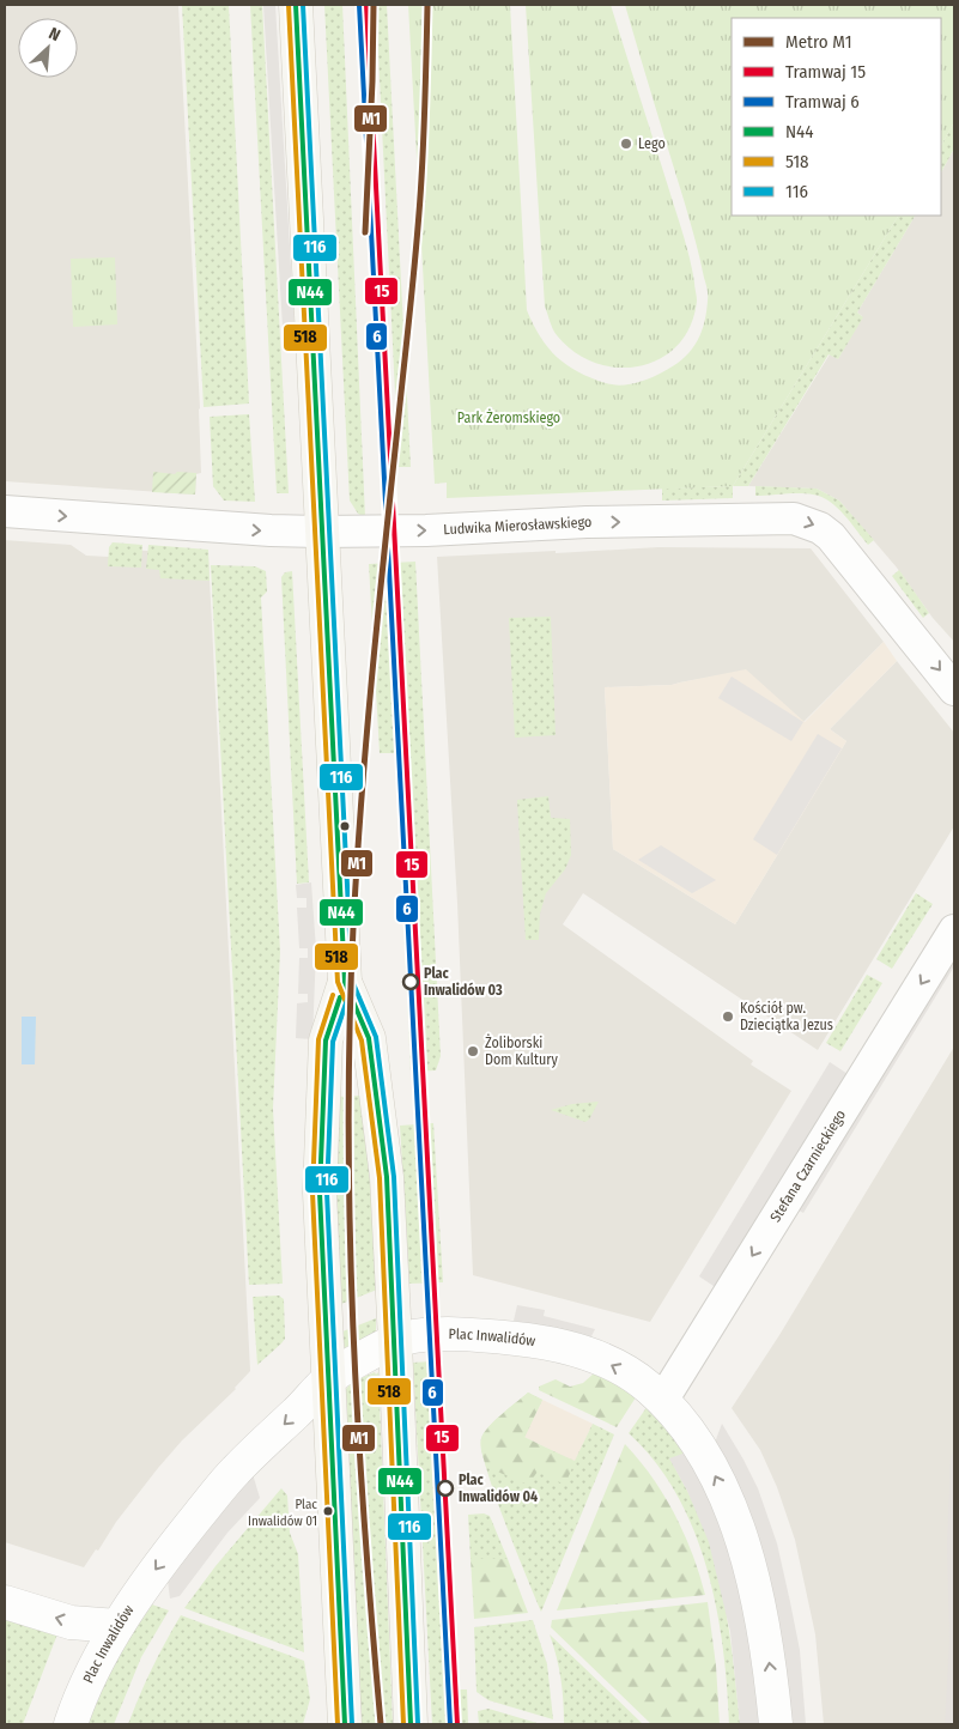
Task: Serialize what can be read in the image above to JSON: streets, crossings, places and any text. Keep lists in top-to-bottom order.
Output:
{
  "streets": {
    "street": ["Ludwika Mierosławskiego", "Stefana Czarnieckiego", "Plac Inwalidów"]
  },
  "crossings": [
    ["Stefana Czarnieckiego", "Plac Inwalidów"]
  ],
  "one_way": ["Ludwika Mierosławskiego", "Stefana Czarnieckiego"],
  "parks": ["Park Żeromskiego"],
  "places": [
    "Lego",
    "Plac Inwalidów 03",
    "Kościół pw. Dzieciątka Jezus",
    "Żoliborski Dom Kultury",
    "Plac Inwalidów 04",
    "Plac Inwalidów 01"
  ],
  "lines": [
    "metro line M1",
    "tram line 15",
    "tram line 6",
    "transit line N44",
    "transit line 518",
    "transit line 116"
  ],
  "legend": [
    "Metro M1",
    "Tramwaj 15",
    "Tramwaj 6",
    "N44",
    "518",
    "116"
  ],
  "north": "top right"
}
